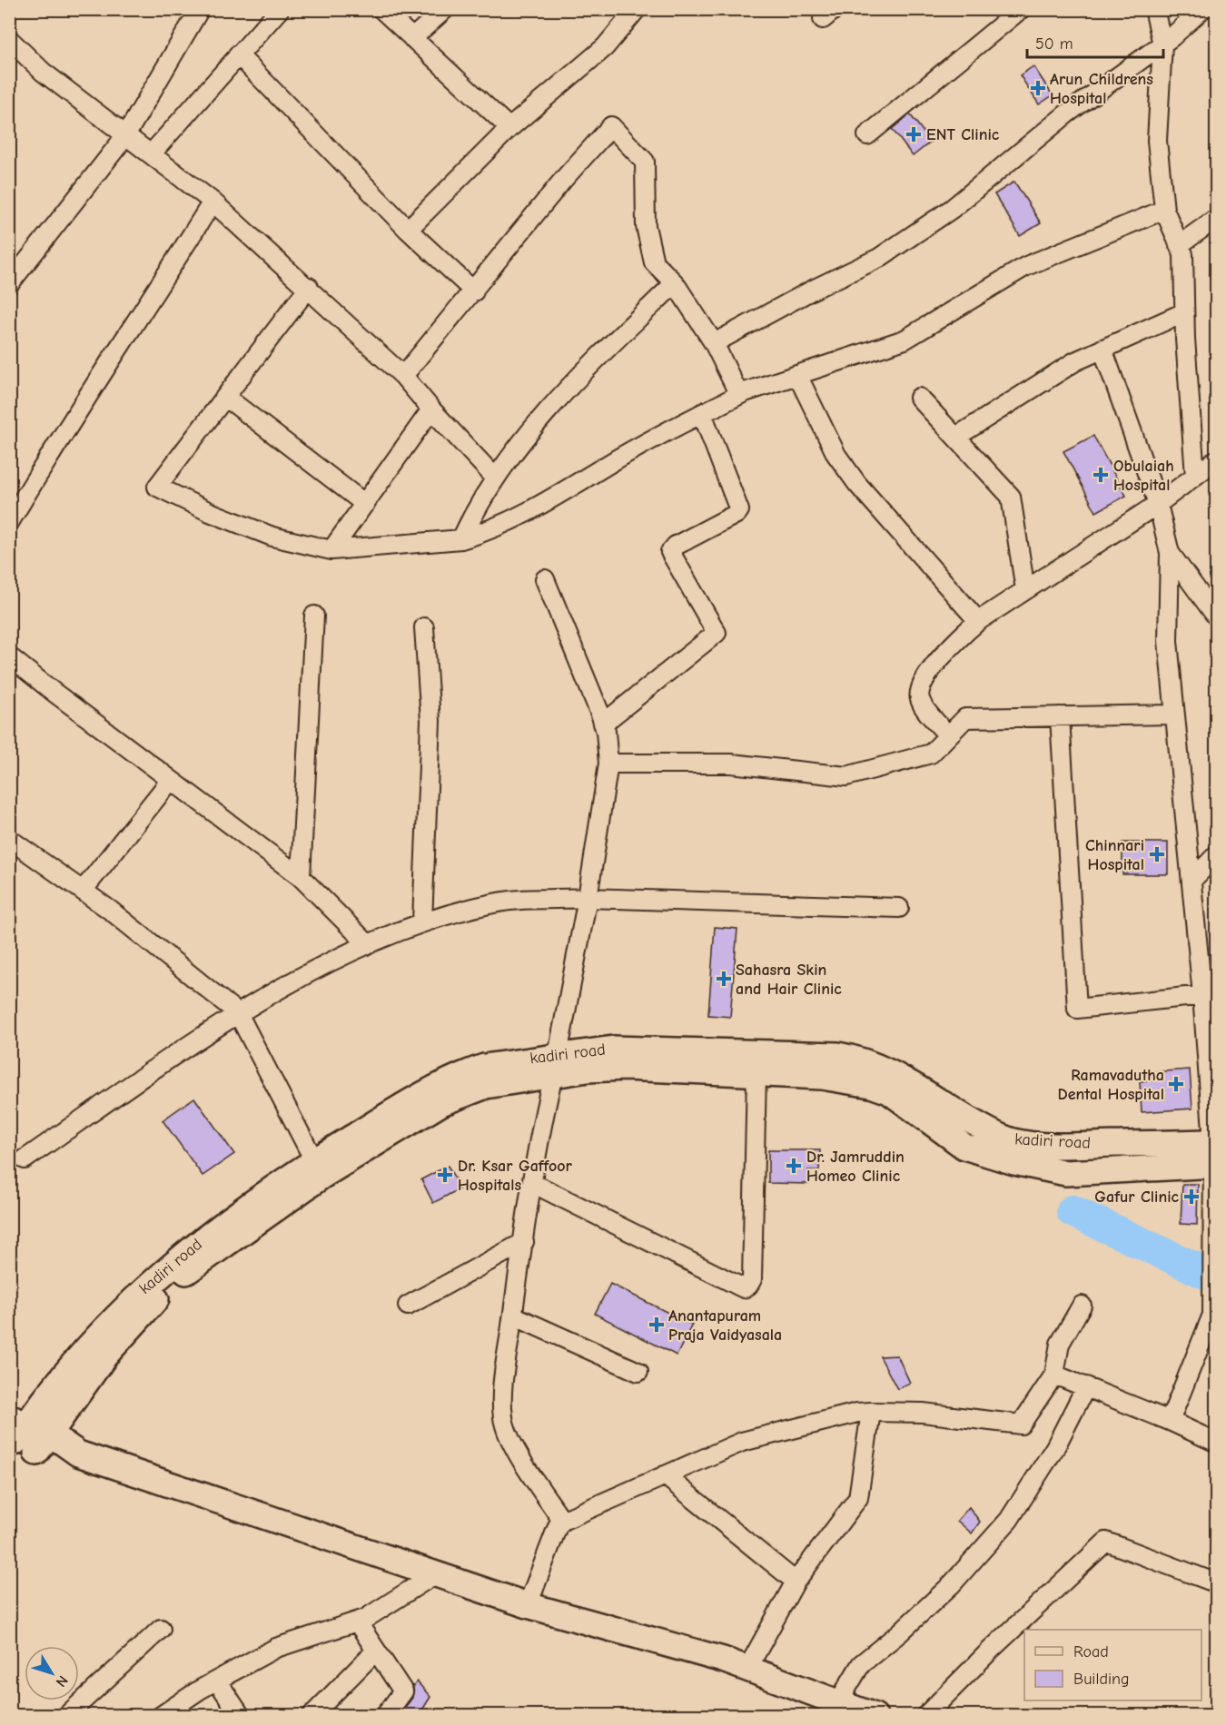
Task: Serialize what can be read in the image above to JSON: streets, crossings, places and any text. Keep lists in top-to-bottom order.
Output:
{
  "streets": {
    "main road": ["kadiri road"]
  },
  "places": {
    "health": [
      "Arun Childrens Hospital",
      "ENT Clinic",
      "Obulaiah Hospital",
      "Chinnari Hospital",
      "Sahasra Skin and Hair Clinic",
      "Ramavadutha Dental Hospital",
      "Dr. Jamruddin Homeo Clinic",
      "Dr. Ksar Gaffoor Hospitals",
      "Gafur Clinic",
      "Anantapuram Praja Vaidyasala"
    ]
  },
  "legend": ["Road", "Building"],
  "scale_bar": "50 m",
  "north": "bottom right"
}
